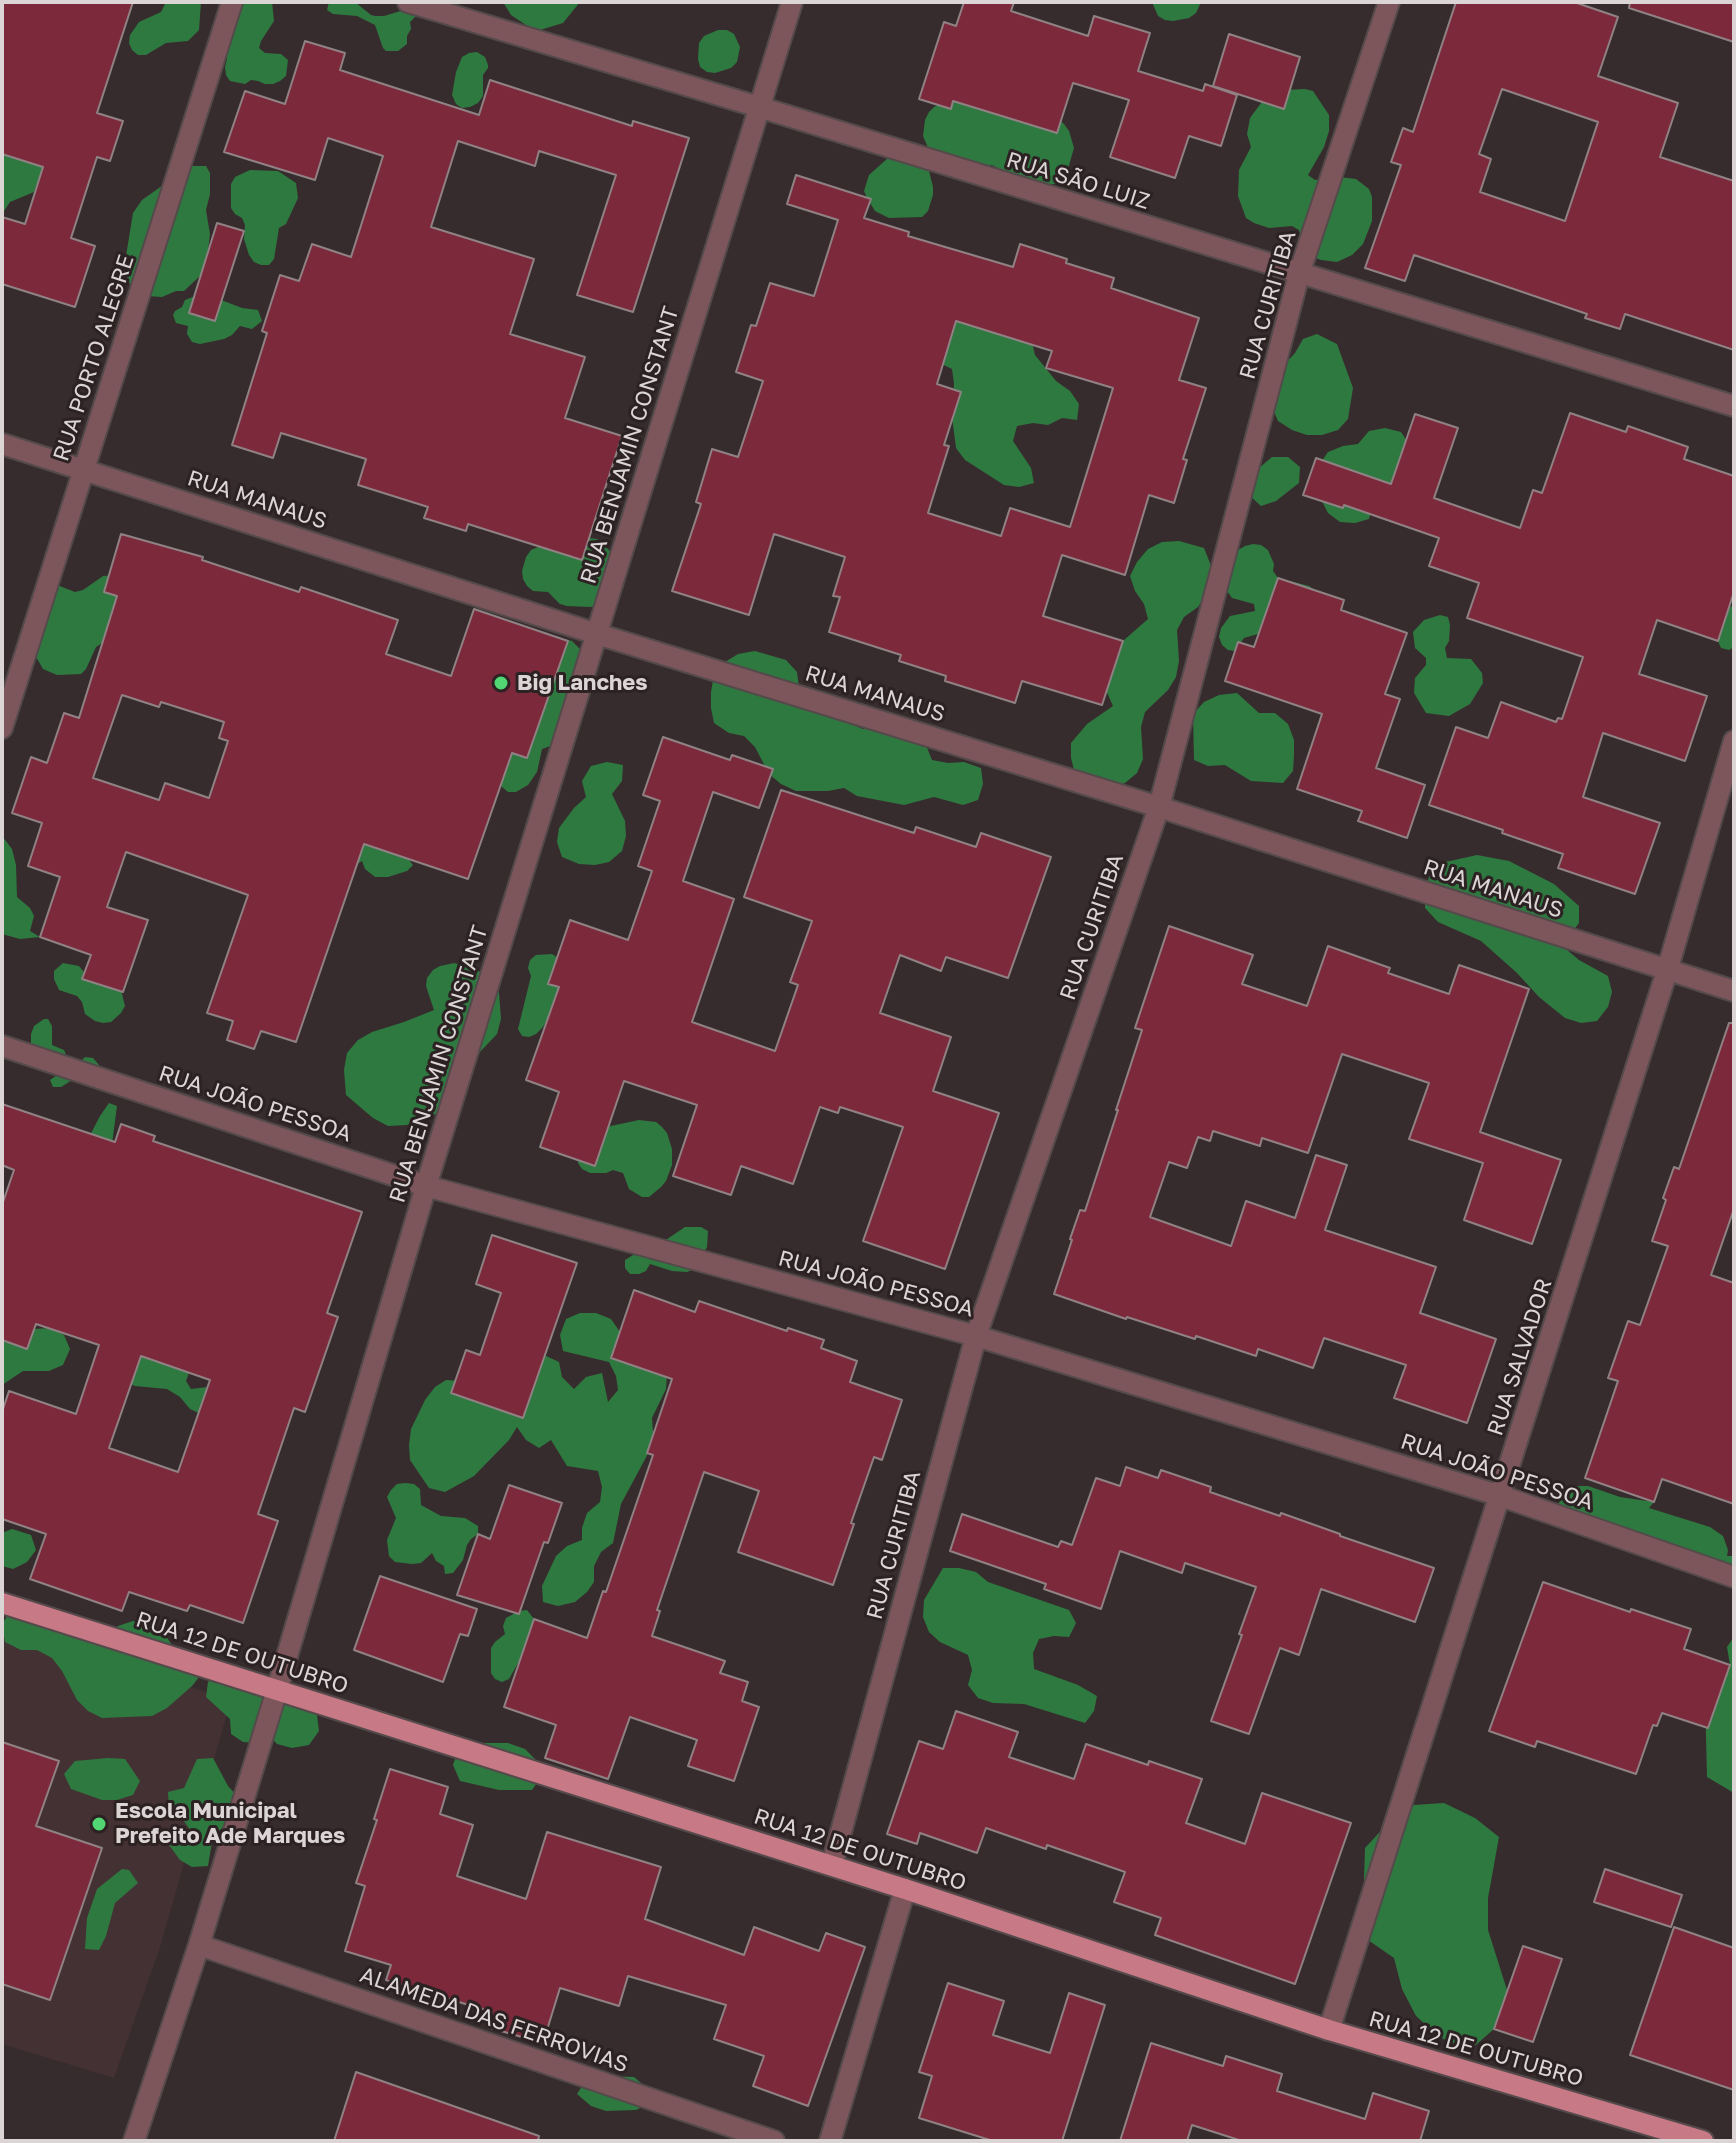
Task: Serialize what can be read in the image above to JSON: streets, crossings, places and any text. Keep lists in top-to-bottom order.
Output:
{
  "streets": {
    "main road": ["RUA 12 DE OUTUBRO"],
    "street": [
      "RUA SÃO LUIZ",
      "RUA CURITIBA",
      "RUA PORTO ALEGRE",
      "RUA BENJAMIN CONSTANT",
      "RUA MANAUS",
      "RUA JOÃO PESSOA",
      "RUA SALVADOR",
      "ALAMEDA DAS FERROVIAS"
    ]
  },
  "crossings": [
    ["RUA SÃO LUIZ", "RUA CURITIBA"],
    ["RUA SÃO LUIZ", "RUA BENJAMIN CONSTANT"],
    ["RUA CURITIBA", "RUA MANAUS"],
    ["RUA CURITIBA", "RUA JOÃO PESSOA"],
    ["RUA CURITIBA", "RUA 12 DE OUTUBRO"],
    ["RUA PORTO ALEGRE", "RUA MANAUS"],
    ["RUA BENJAMIN CONSTANT", "RUA MANAUS"],
    ["RUA BENJAMIN CONSTANT", "RUA JOÃO PESSOA"],
    ["RUA BENJAMIN CONSTANT", "RUA 12 DE OUTUBRO"],
    ["RUA BENJAMIN CONSTANT", "ALAMEDA DAS FERROVIAS"],
    ["RUA MANAUS", "RUA SALVADOR"],
    ["RUA JOÃO PESSOA", "RUA SALVADOR"],
    ["RUA SALVADOR", "RUA 12 DE OUTUBRO"]
  ],
  "places": ["Big Lanches", "Escola Municipal Prefeito Ade Marques"]
}
